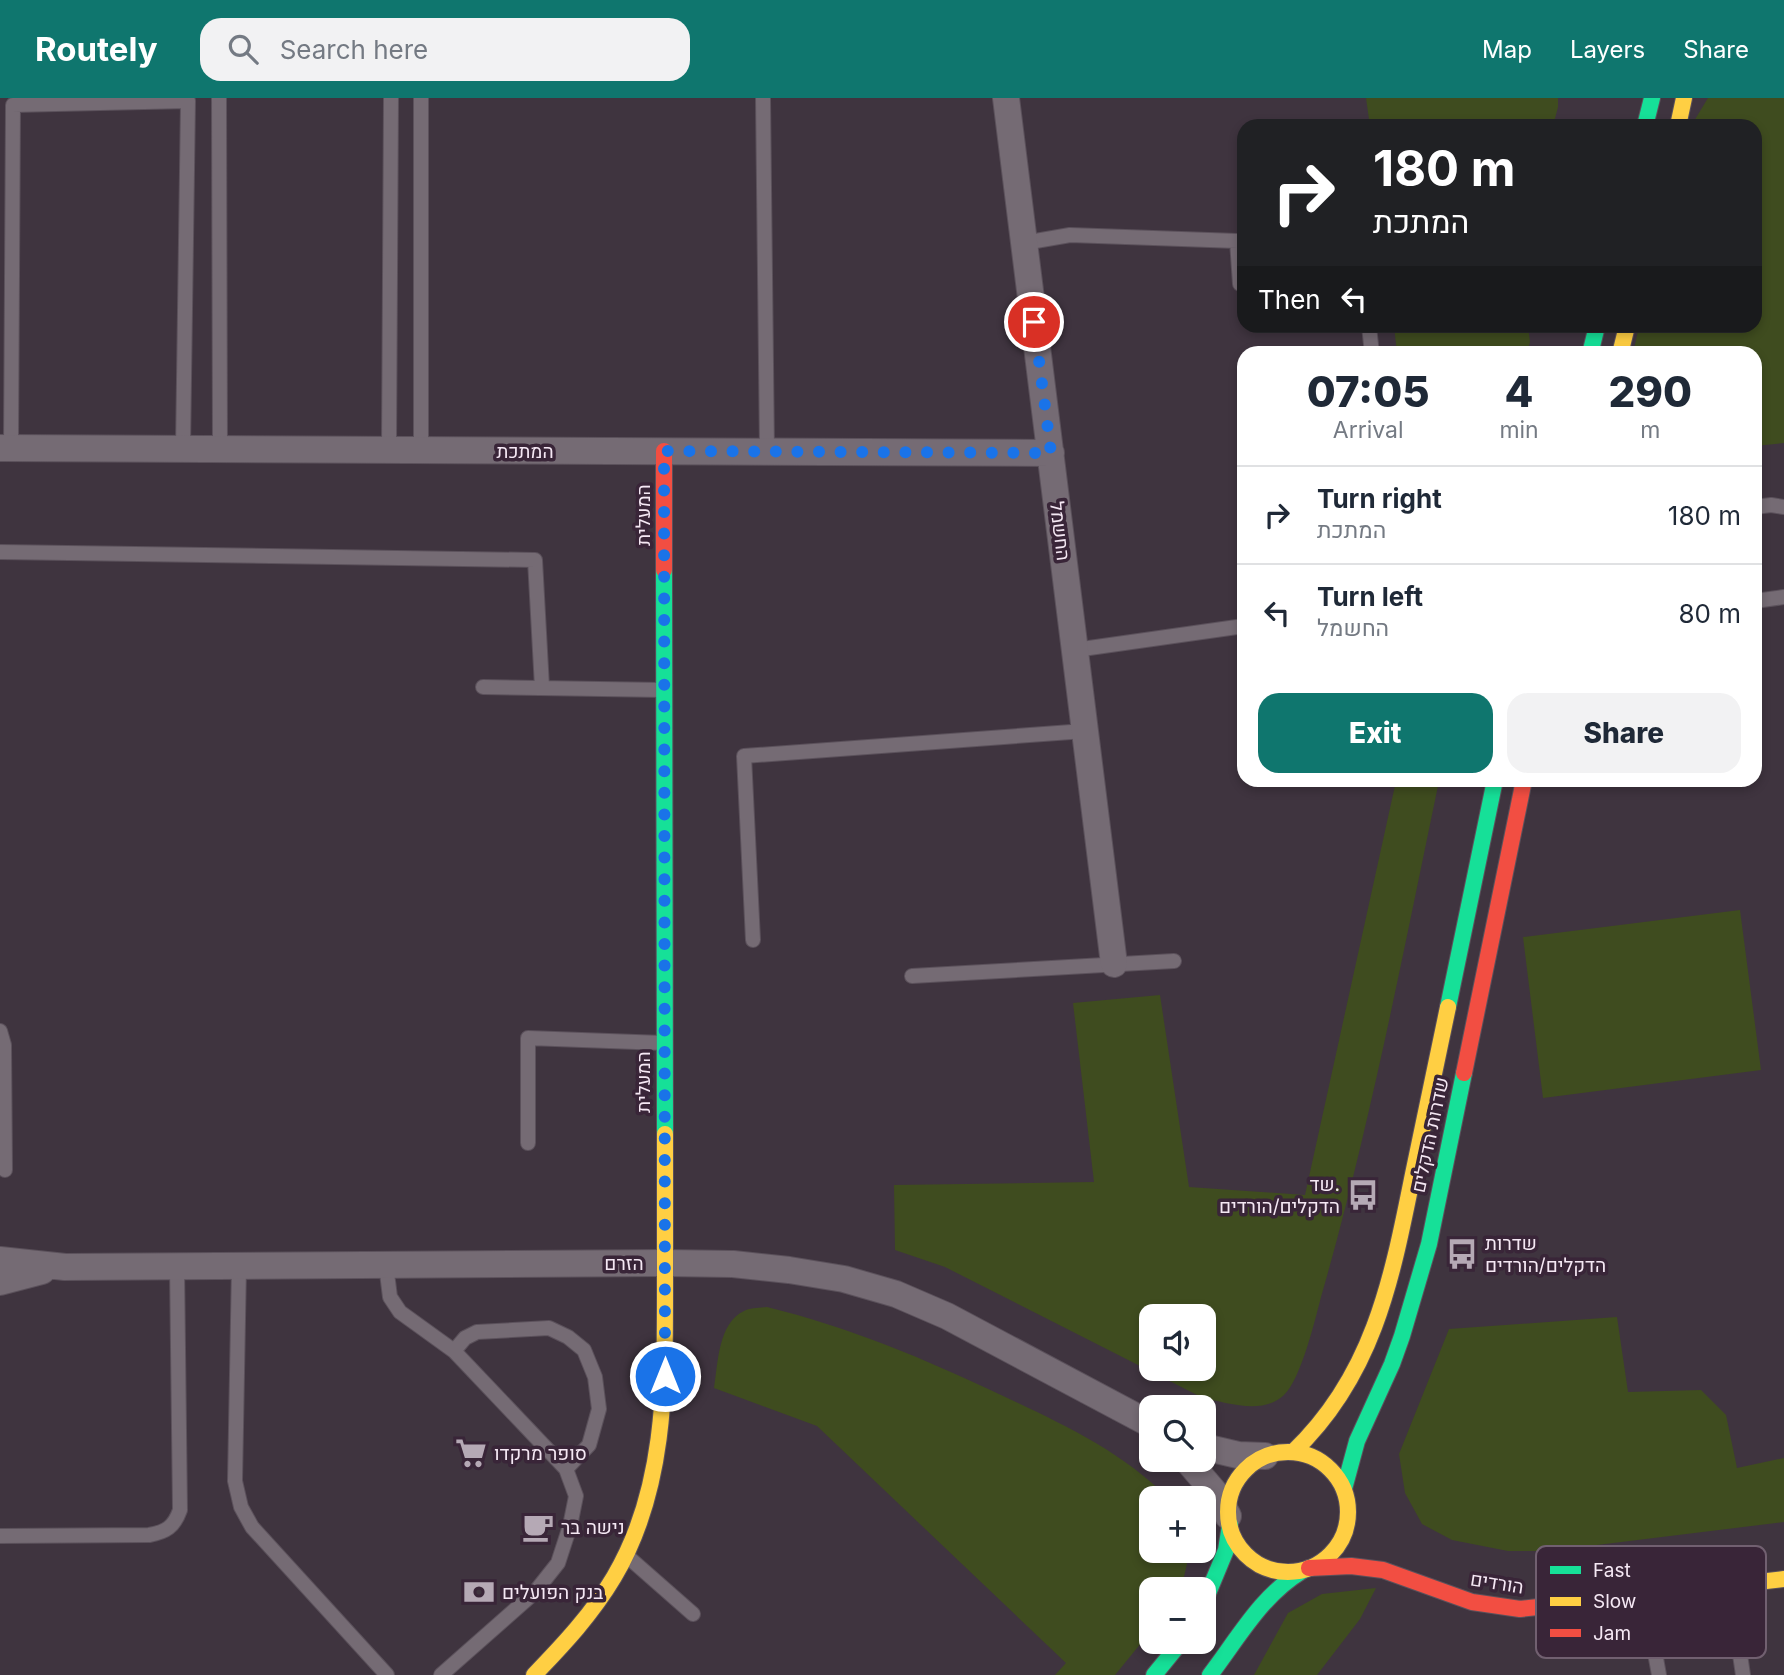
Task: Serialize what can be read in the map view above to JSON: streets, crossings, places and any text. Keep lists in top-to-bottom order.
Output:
{
  "streets": {
    "street": [
      "המתכת",
      "המעלית",
      "החשמל",
      "שדרות הדקלים",
      "הזרם",
      "הורדים"
    ]
  },
  "crossings": [
    ["המתכת", "המעלית"],
    ["המתכת", "החשמל"],
    ["המעלית", "הזרם"],
    ["שדרות הדקלים", "הורדים"]
  ],
  "places": {
    "bus stop": ["שד. הדקלים/הורדים", "שדרות הדקלים/הורדים"],
    "supermarket": ["סופר מרקדו"],
    "cafe": ["נישה בר"],
    "bank": ["בנק הפועלים"]
  },
  "legend": ["Fast", "Slow", "Jam"],
  "page": {
    "header": "Routely",
    "search": "Search here",
    "nav": ["Map", "Layers", "Share"],
    "turn": ["180 m", "המתכת"],
    "then": "Then",
    "eta": [
      "07:05",
      "Arrival",
      "4",
      "min",
      "290",
      "m"
    ],
    "list": [
      {
        "name": "Turn right",
        "note": "המתכת",
        "value": "180 m"
      },
      {
        "name": "Turn left",
        "note": "החשמל",
        "value": "80 m"
      }
    ],
    "buttons": ["Exit", "Share"],
    "map_buttons": ["+", "−"]
  }
}
